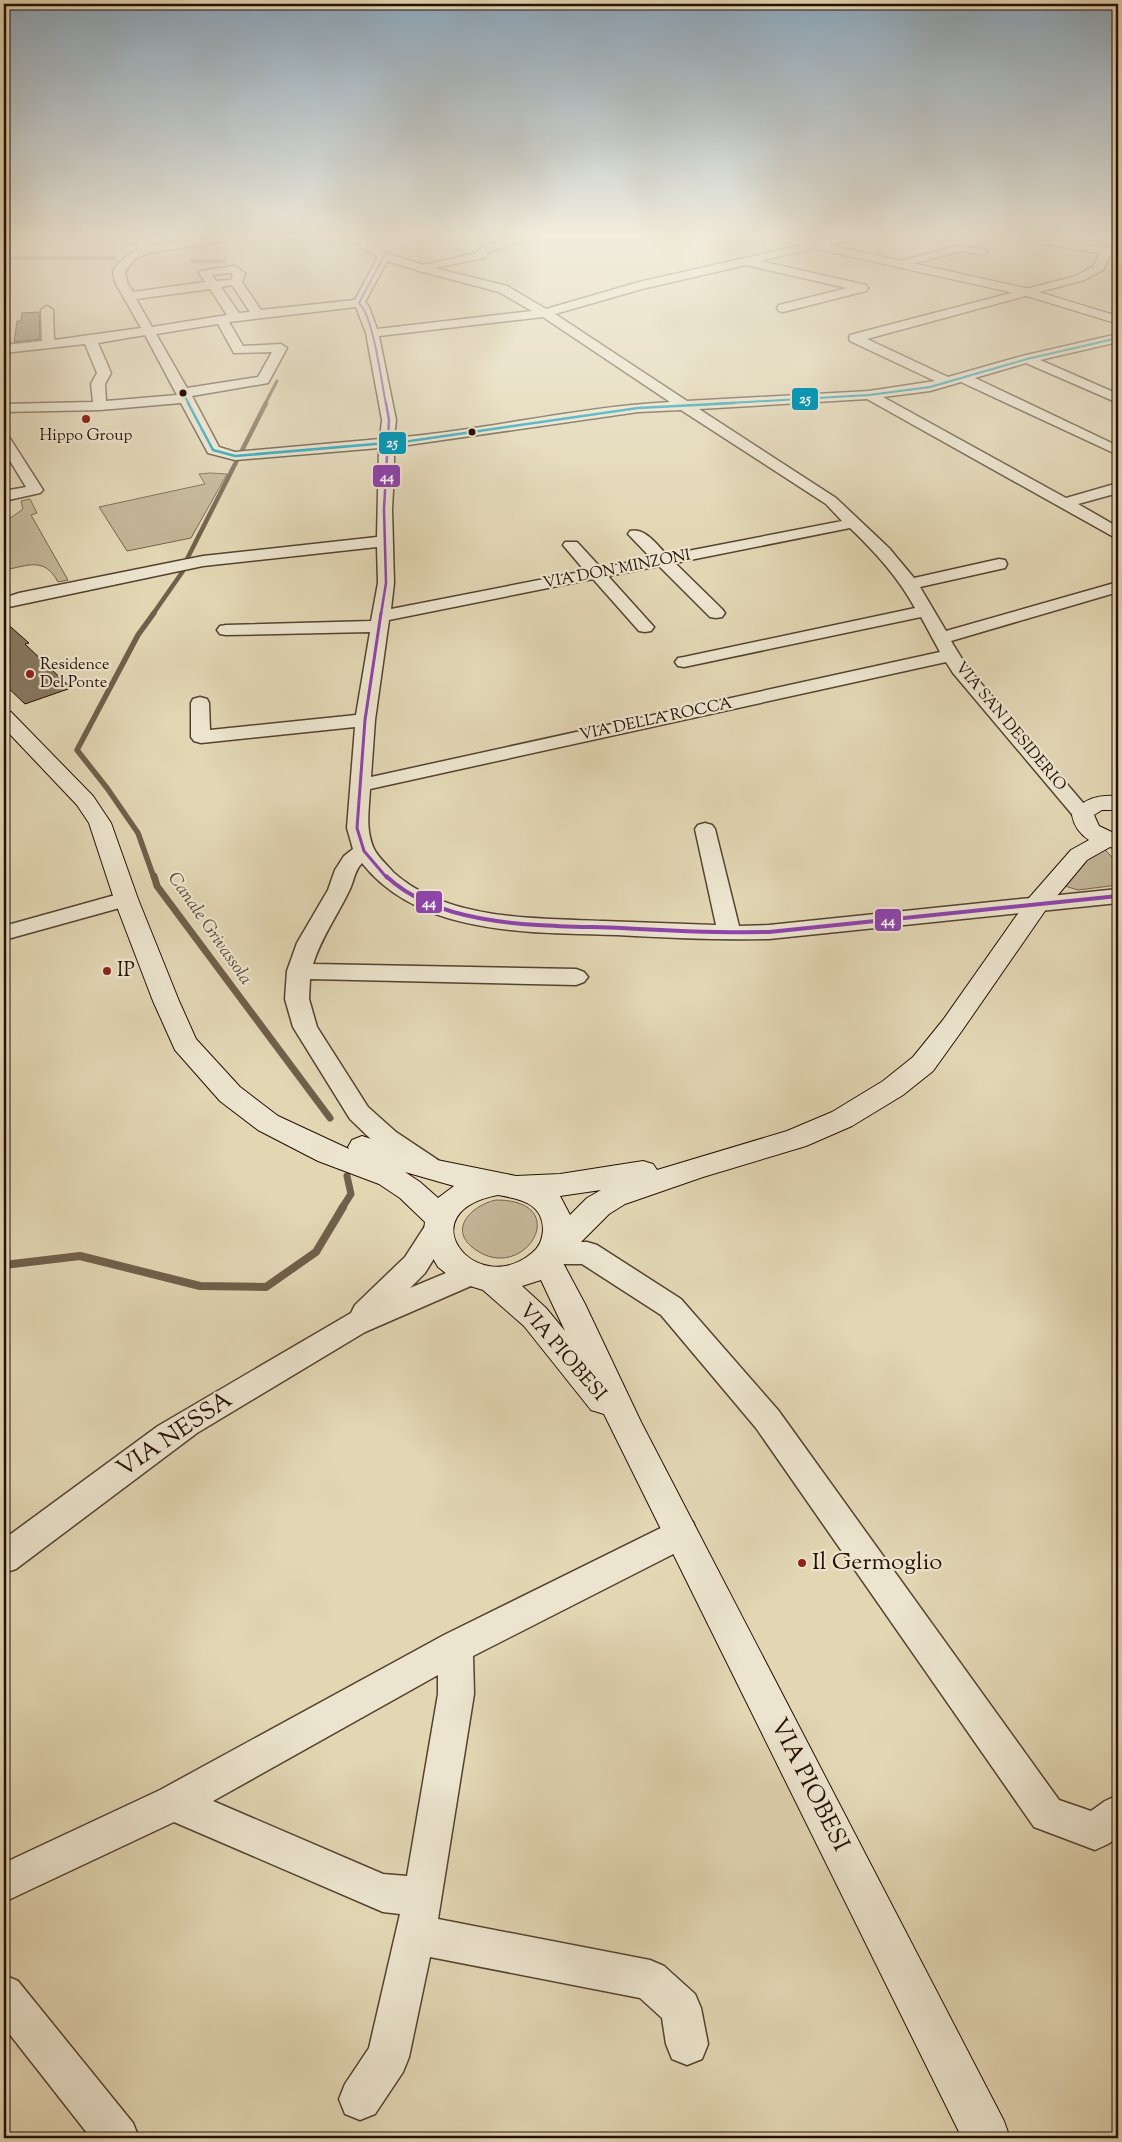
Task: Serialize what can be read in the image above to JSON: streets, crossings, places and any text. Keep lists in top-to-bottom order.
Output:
{
  "streets": {
    "street": [
      "VIA DON MINZONI",
      "VIA DELLA ROCCA",
      "VIA SAN DESIDERIO",
      "VIA PIOBESI",
      "VIA NESSA"
    ]
  },
  "crossings": [
    ["VIA DON MINZONI", "VIA SAN DESIDERIO"],
    ["VIA DELLA ROCCA", "VIA SAN DESIDERIO"]
  ],
  "water": ["Canale Grivassola"],
  "places": [
    "Hippo Group",
    "Residence Del Ponte",
    "IP",
    "Il Germoglio"
  ],
  "lines": ["transit line 44", "transit line 25"]
}
